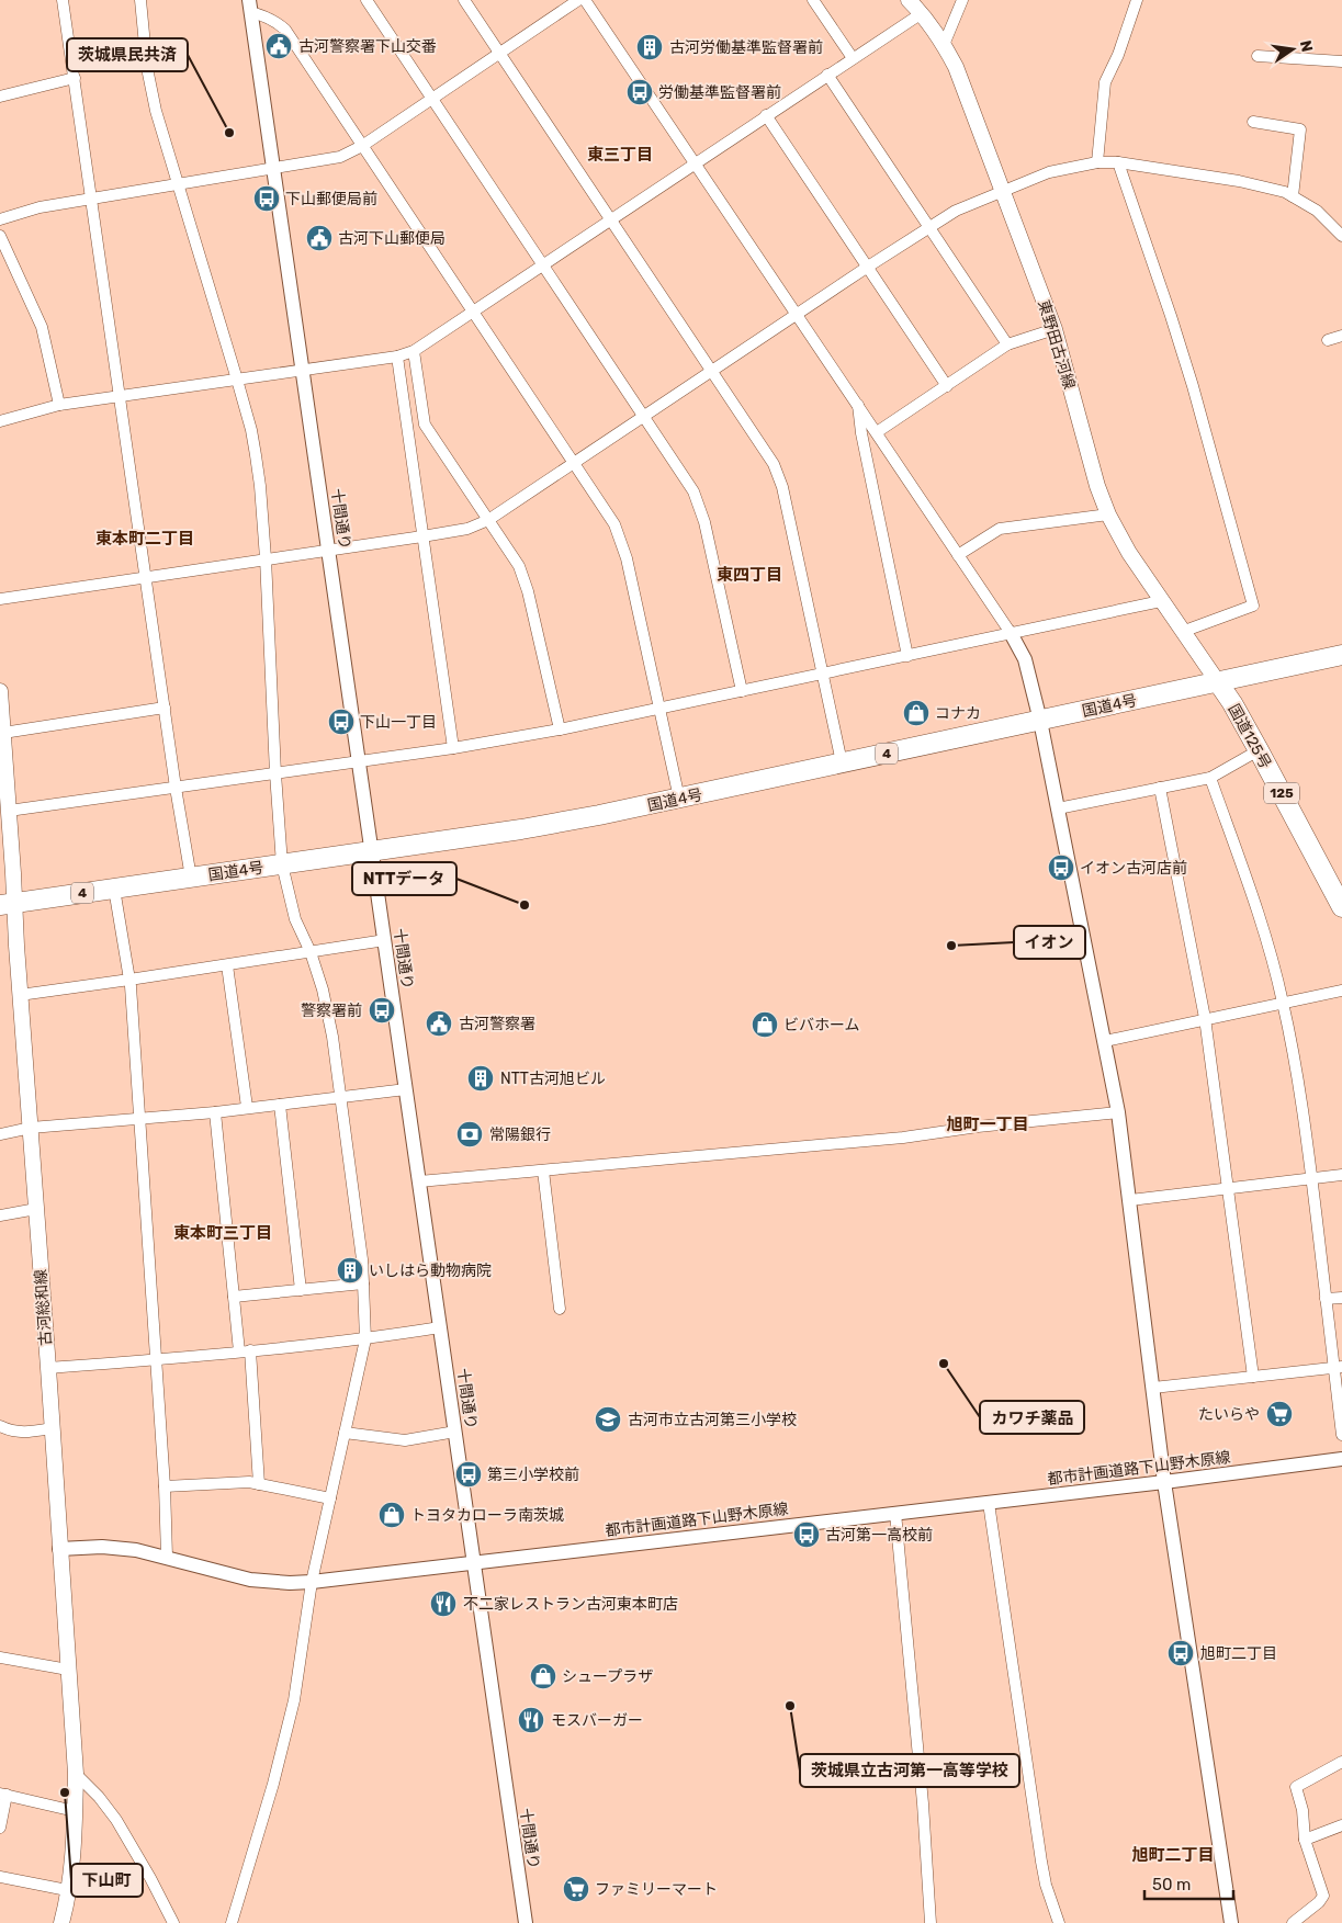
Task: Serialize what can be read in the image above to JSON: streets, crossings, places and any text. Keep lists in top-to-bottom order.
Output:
{
  "streets": {
    "highway": [
      "国道4号",
      "国道125号",
      "4",
      "125"
    ],
    "main road": ["東野田古河線", "古河総和線"],
    "street": ["十間通り", "都市計画道路下山野木原線"]
  },
  "crossings": [
    ["東野田古河線", "国道4号"],
    ["東野田古河線", "国道125号"],
    ["十間通り", "国道4号"],
    ["十間通り", "都市計画道路下山野木原線"],
    ["国道4号", "国道125号"],
    ["国道4号", "古河総和線"],
    ["古河総和線", "都市計画道路下山野木原線"]
  ],
  "districts": [
    "東三丁目",
    "東本町二丁目",
    "東四丁目",
    "旭町一丁目",
    "東本町三丁目",
    "旭町二丁目"
  ],
  "places": {
    "public building": ["古河警察署下山交番", "古河下山郵便局", "古河警察署"],
    "building": ["古河労働基準監督署前", "NTT古河旭ビル", "いしはら動物病院"],
    "bus stop": [
      "労働基準監督署前",
      "下山郵便局前",
      "下山一丁目",
      "イオン古河店前",
      "警察署前",
      "第三小学校前",
      "古河第一高校前",
      "旭町二丁目"
    ],
    "other": [
      "茨城県民共済",
      "NTTデータ",
      "イオン",
      "カワチ薬品",
      "茨城県立古河第一高等学校",
      "下山町"
    ],
    "shop": [
      "コナカ",
      "ビバホーム",
      "トヨタカローラ南茨城",
      "シュープラザ"
    ],
    "bank": ["常陽銀行"],
    "supermarket": ["たいらや", "ファミリーマート"],
    "school or university": ["古河市立古河第三小学校"],
    "restaurant": ["不二家レストラン古河東本町店", "モスバーガー"]
  },
  "scale_bar": "50 m",
  "north": "right"
}
